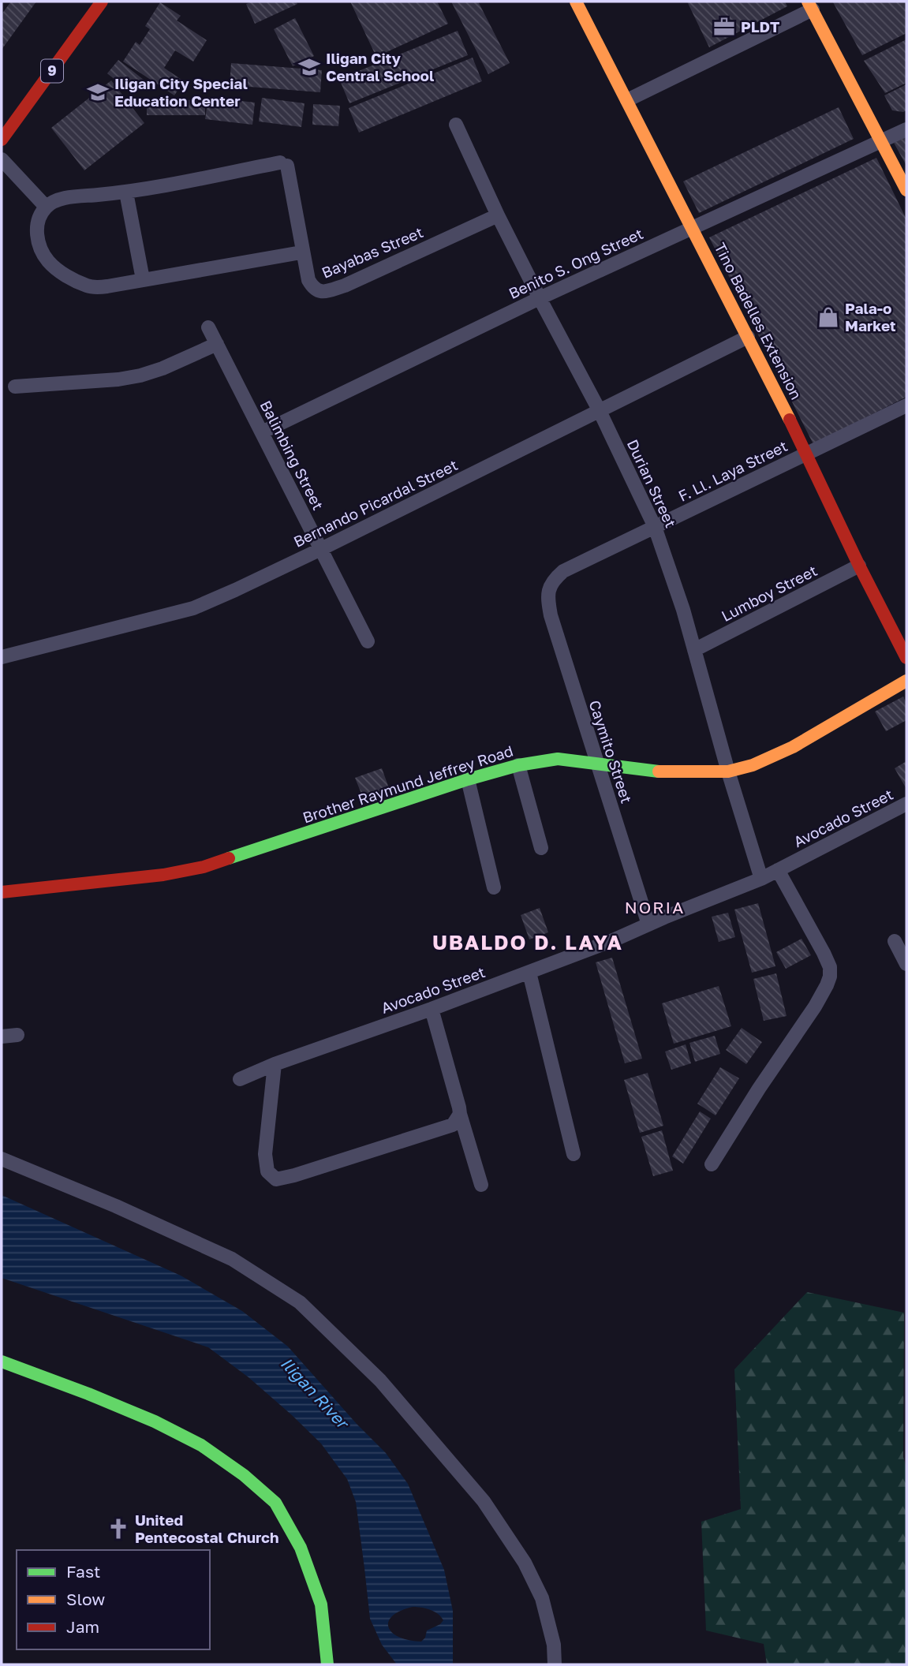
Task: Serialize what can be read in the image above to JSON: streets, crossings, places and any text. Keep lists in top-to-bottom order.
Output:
{
  "streets": {
    "main road": ["9", "Tino Badelles Extension", "Brother Raymund Jeffrey Road"],
    "street": [
      "Bayabas Street",
      "Benito S. Ong Street",
      "Balimbing Street",
      "F. Ll. Laya Street",
      "Durian Street",
      "Bernando Picardal Street",
      "Lumboy Street",
      "Caymito Street",
      "Avocado Street"
    ]
  },
  "crossings": [
    ["Bayabas Street", "Durian Street"],
    ["Benito S. Ong Street", "Tino Badelles Extension"],
    ["Benito S. Ong Street", "Balimbing Street"],
    ["Benito S. Ong Street", "Durian Street"],
    ["Tino Badelles Extension", "F. Ll. Laya Street"],
    ["Tino Badelles Extension", "Bernando Picardal Street"],
    ["Tino Badelles Extension", "Lumboy Street"],
    ["Balimbing Street", "Bernando Picardal Street"],
    ["F. Ll. Laya Street", "Durian Street"],
    ["F. Ll. Laya Street", "Caymito Street"],
    ["Durian Street", "Bernando Picardal Street"],
    ["Durian Street", "Lumboy Street"],
    ["Durian Street", "Brother Raymund Jeffrey Road"],
    ["Durian Street", "Avocado Street"],
    ["Caymito Street", "Brother Raymund Jeffrey Road"],
    ["Caymito Street", "Avocado Street"]
  ],
  "districts": ["NORIA", "UBALDO D. LAYA"],
  "water": ["Iligan River"],
  "places": {
    "office": ["PLDT"],
    "school or university": ["Iligan City Central School", "Iligan City Special Education Center"],
    "shop": ["Pala-o Market"],
    "church": ["United Pentecostal Church"]
  },
  "legend": ["Fast", "Slow", "Jam"]
}
